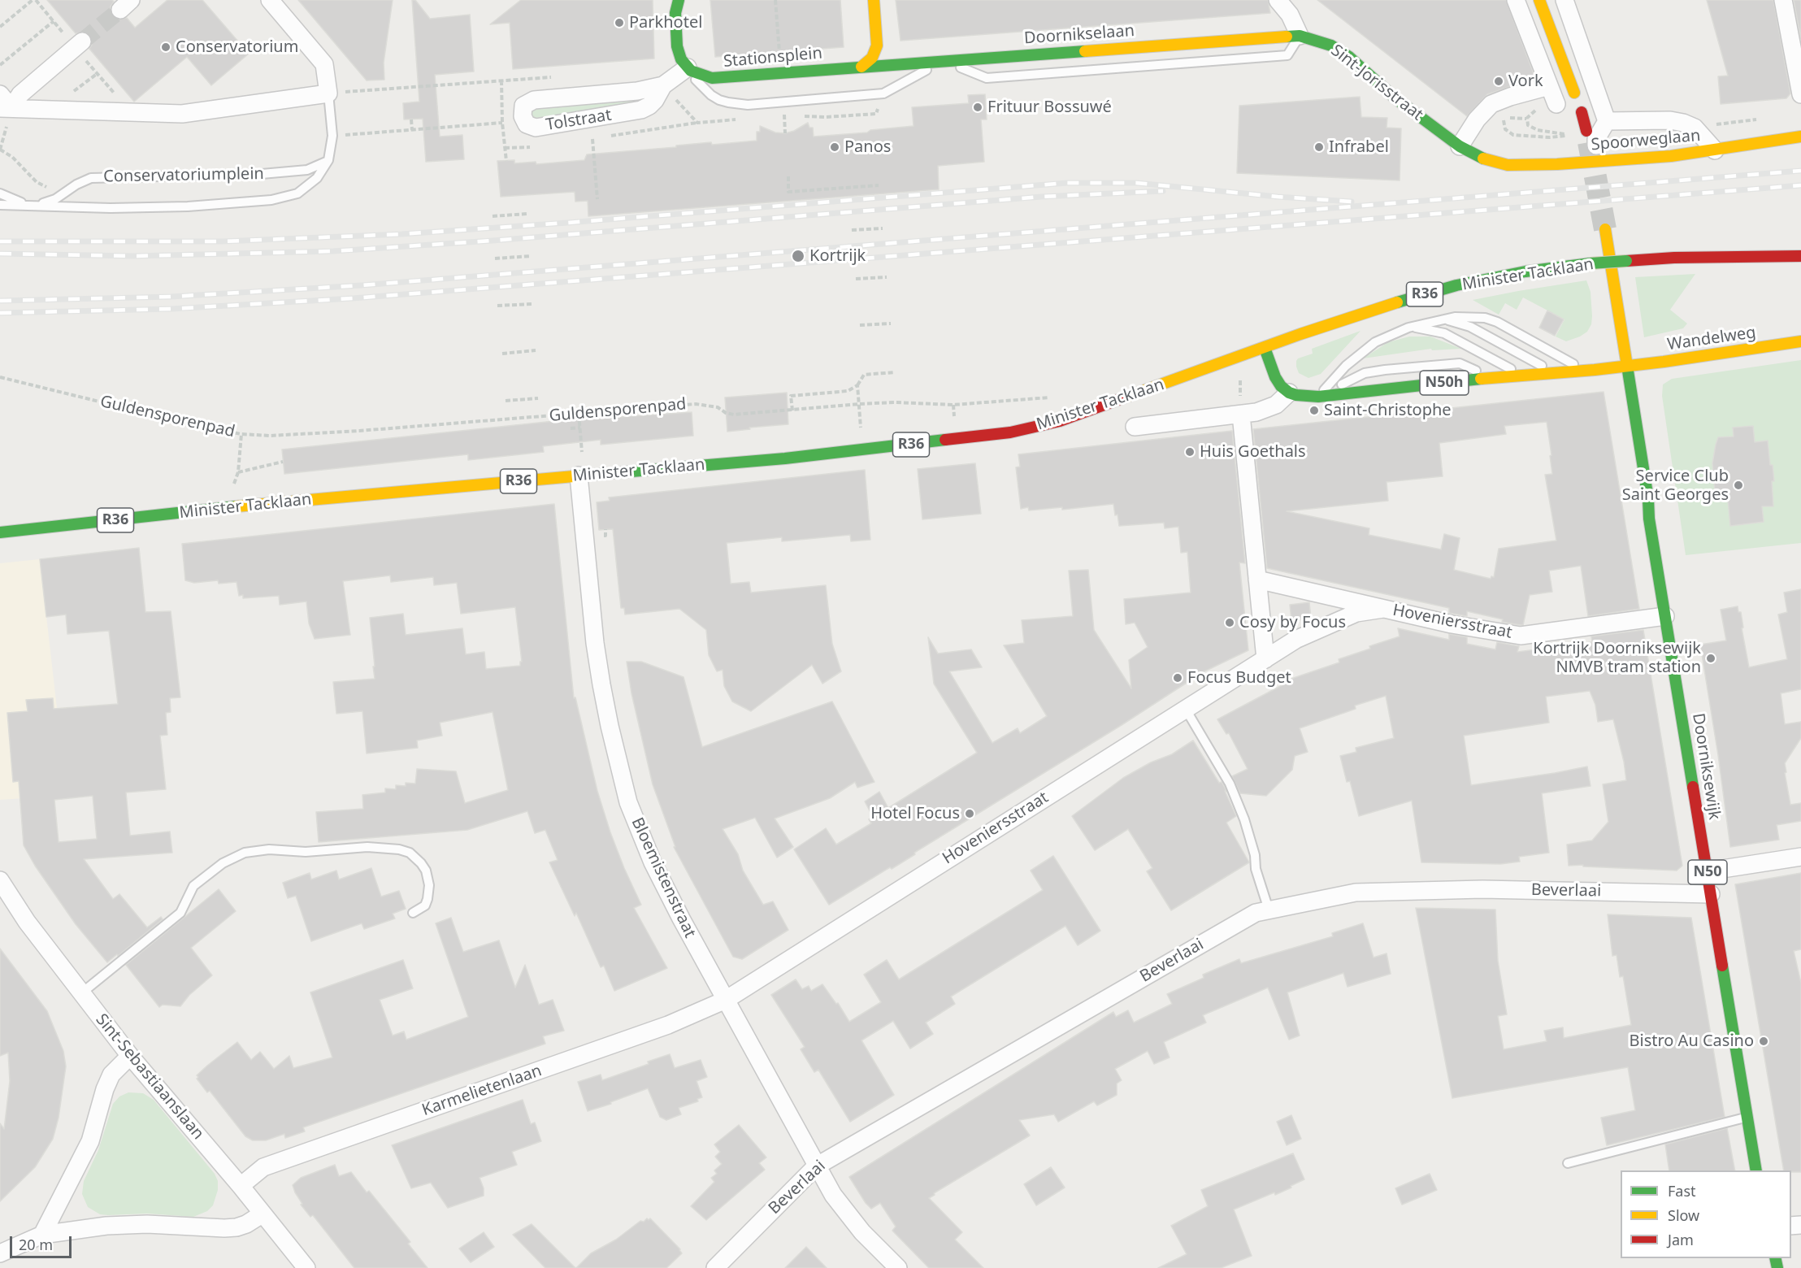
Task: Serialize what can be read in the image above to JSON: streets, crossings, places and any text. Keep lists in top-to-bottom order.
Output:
{
  "streets": {
    "main road": [
      "Doornikselaan",
      "Stationsplein",
      "Sint-Jorisstraat",
      "Spoorweglaan",
      "Minister Tacklaan",
      "R36",
      "Wandelweg",
      "N50h",
      "Doorniksewijk",
      "N50"
    ],
    "street": [
      "Tolstraat",
      "Conservatoriumplein",
      "Hoveniersstraat",
      "Bloemistenstraat",
      "Beverlaai",
      "Sint-Sebastiaanslaan",
      "Karmelietenlaan"
    ],
    "path": ["Guldensporenpad"]
  },
  "crossings": [
    ["Doornikselaan", "Stationsplein"],
    ["Doornikselaan", "Sint-Jorisstraat"],
    ["Stationsplein", "Tolstraat"],
    ["Sint-Jorisstraat", "Spoorweglaan"],
    ["Minister Tacklaan", "N50h"],
    ["Minister Tacklaan", "Bloemistenstraat"],
    ["Wandelweg", "N50h"],
    ["Wandelweg", "Doorniksewijk"],
    ["N50h", "Doorniksewijk"],
    ["Hoveniersstraat", "Doorniksewijk"],
    ["Hoveniersstraat", "Bloemistenstraat"],
    ["Hoveniersstraat", "Karmelietenlaan"],
    ["Doorniksewijk", "Beverlaai"],
    ["Bloemistenstraat", "Beverlaai"],
    ["Bloemistenstraat", "Karmelietenlaan"],
    ["Sint-Sebastiaanslaan", "Karmelietenlaan"]
  ],
  "places": [
    "Parkhotel",
    "Conservatorium",
    "Vork",
    "Frituur Bossuwé",
    "Panos",
    "Infrabel",
    "Kortrijk",
    "Saint-Christophe",
    "Huis Goethals",
    "Service Club Saint Georges",
    "Cosy by Focus",
    "Kortrijk Doorniksewijk NMVB tram station",
    "Focus Budget",
    "Hotel Focus",
    "Bistro Au Casino"
  ],
  "legend": ["Fast", "Slow", "Jam"],
  "scale_bar": "20 m"
}
